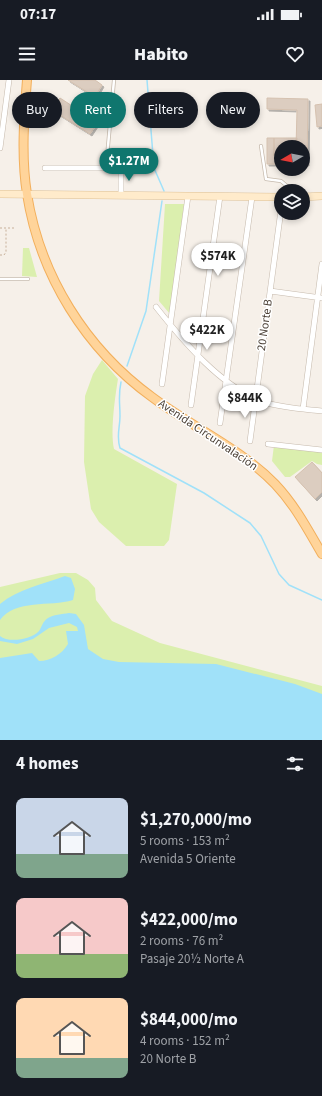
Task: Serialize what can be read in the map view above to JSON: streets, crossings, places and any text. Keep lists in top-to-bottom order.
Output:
{
  "streets": {
    "main road": ["Avenida Circunvalación"],
    "street": ["20 Norte B"]
  },
  "north": "left",
  "page": {
    "status": "07:17",
    "header": "Habito",
    "chip": [
      "Buy",
      "Rent",
      "Filters",
      "New"
    ],
    "price": [
      "$1.27M",
      "$574K",
      "$422K",
      "$844K"
    ],
    "heading": "4 homes",
    "list": [
      {
        "name": "$1,270,000/mo",
        "note": "5 rooms · 153 m² · Avenida 5 Oriente"
      },
      {
        "name": "$422,000/mo",
        "note": "2 rooms · 76 m² · Pasaje 20½ Norte A"
      },
      {
        "name": "$844,000/mo",
        "note": "4 rooms · 152 m² · 20 Norte B"
      }
    ]
  }
}
